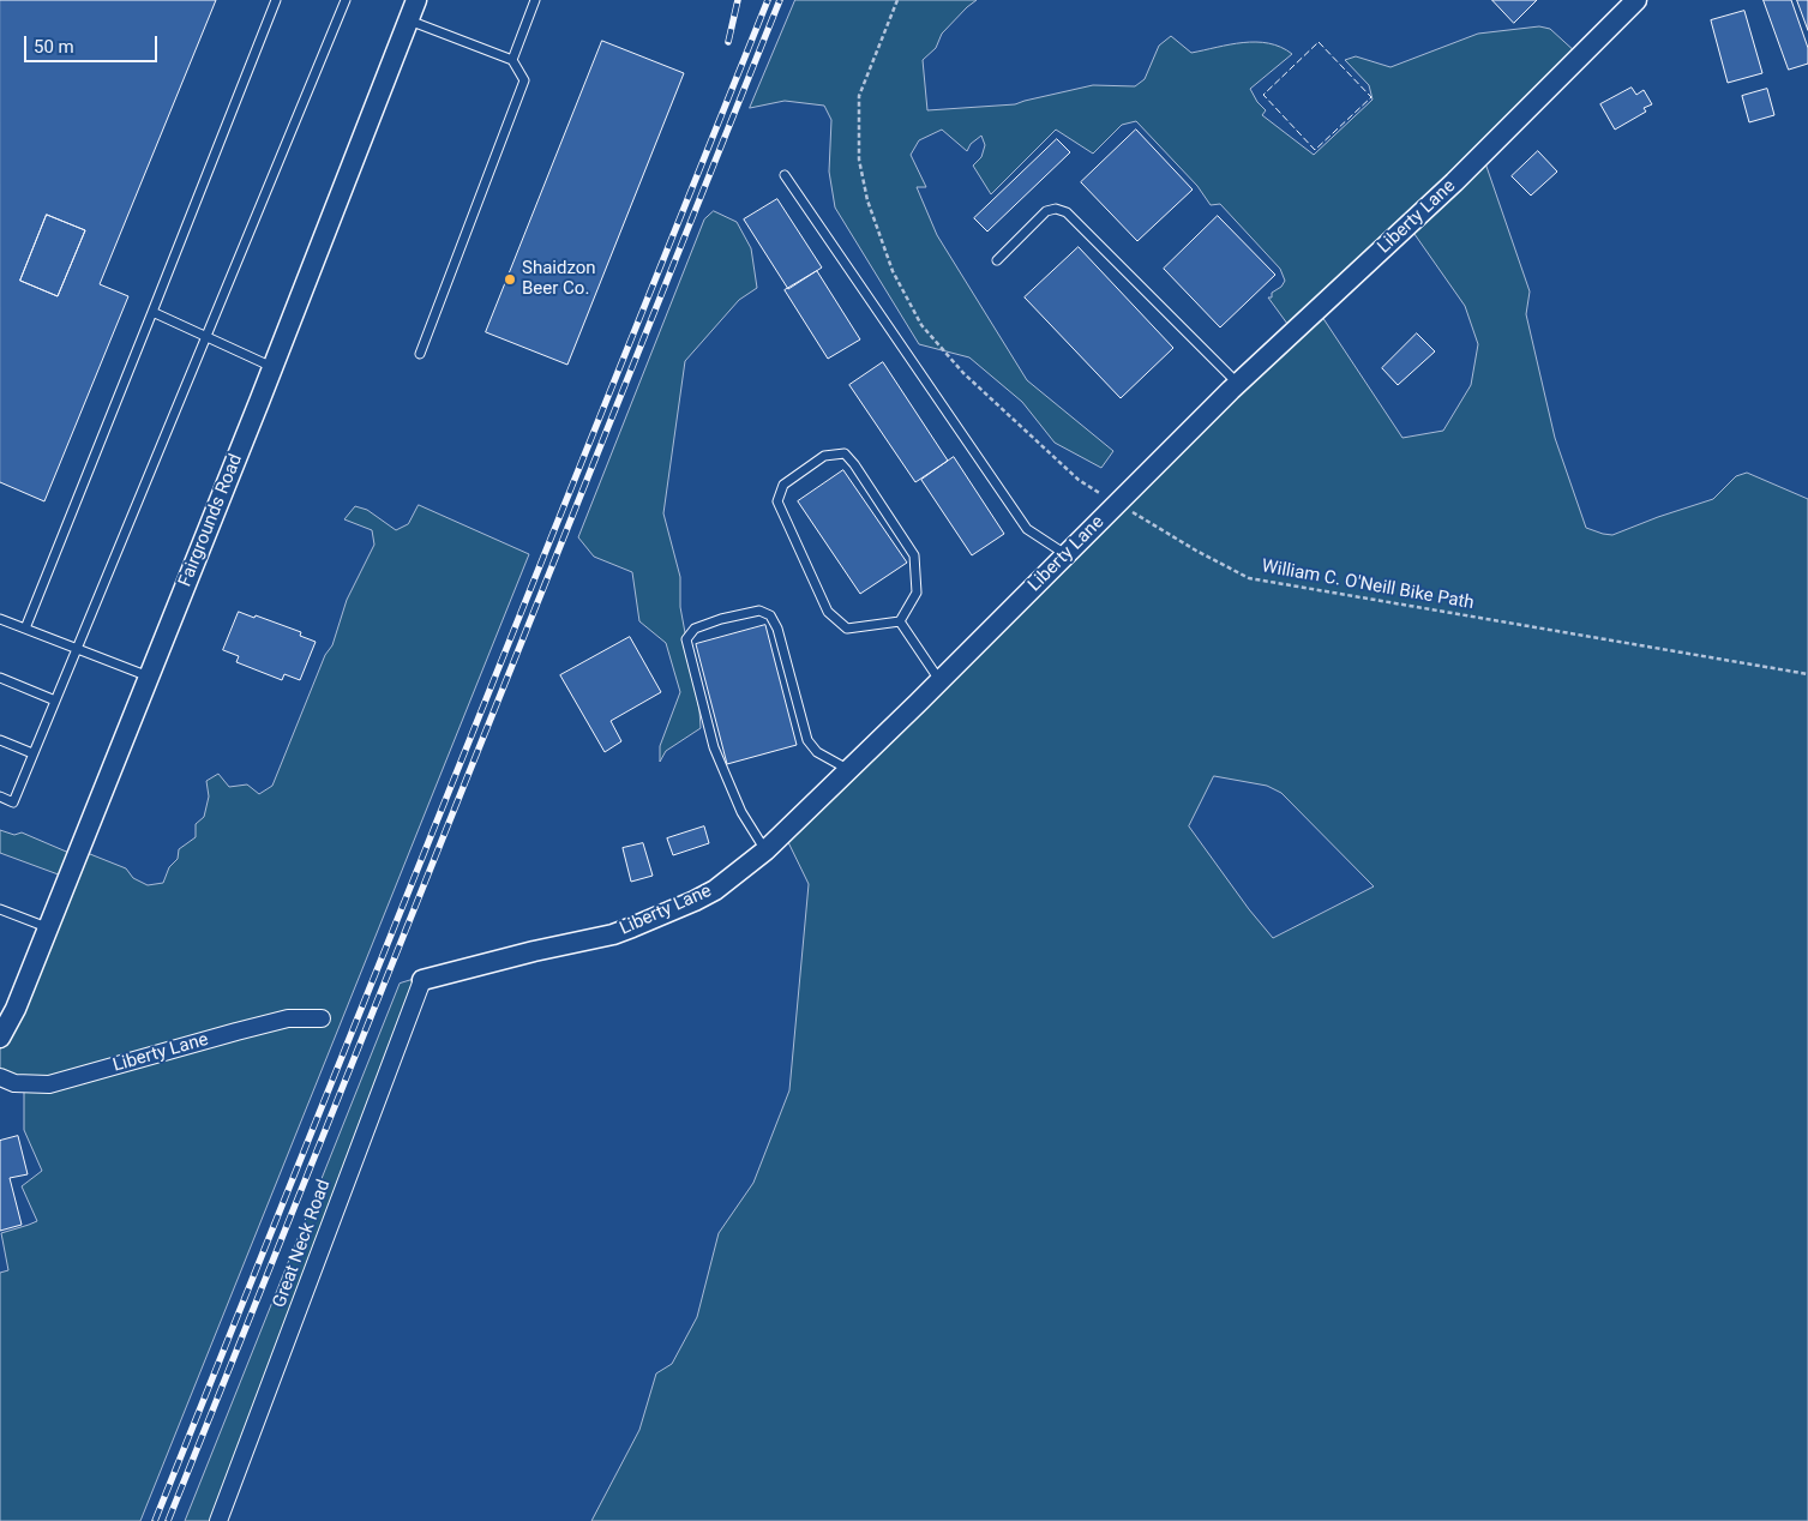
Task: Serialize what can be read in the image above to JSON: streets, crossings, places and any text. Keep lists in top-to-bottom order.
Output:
{
  "streets": {
    "street": ["Liberty Lane", "Fairgrounds Road", "Great Neck Road"],
    "path": ["William C. O'Neill Bike Path"]
  },
  "crossings": [
    ["Liberty Lane", "William C. O'Neill Bike Path"],
    ["Liberty Lane", "Great Neck Road"]
  ],
  "places": ["Shaidzon Beer Co."],
  "scale_bar": "50 m"
}
